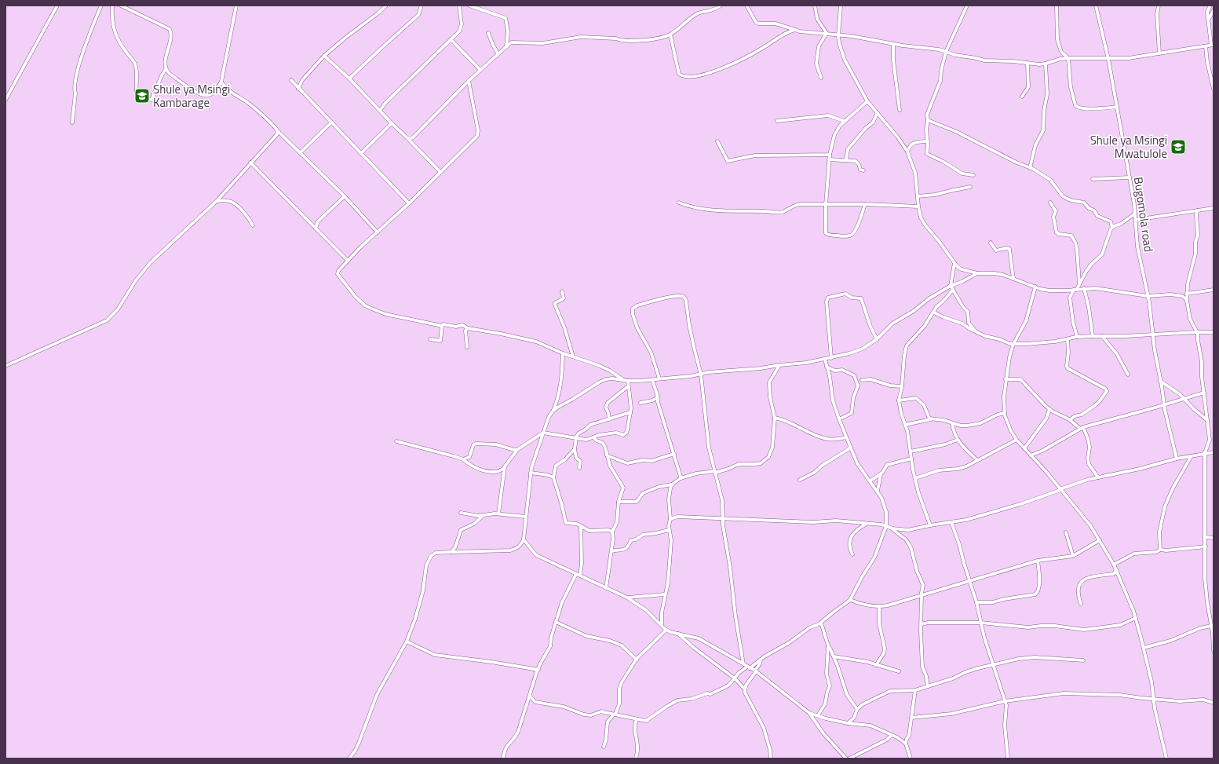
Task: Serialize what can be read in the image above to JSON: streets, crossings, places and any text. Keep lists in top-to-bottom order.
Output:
{
  "streets": {
    "street": ["Bugomola road"]
  },
  "places": {
    "school or university": ["Shule ya Msingi Kambarage", "Shule ya Msingi Mwatulole"]
  }
}
